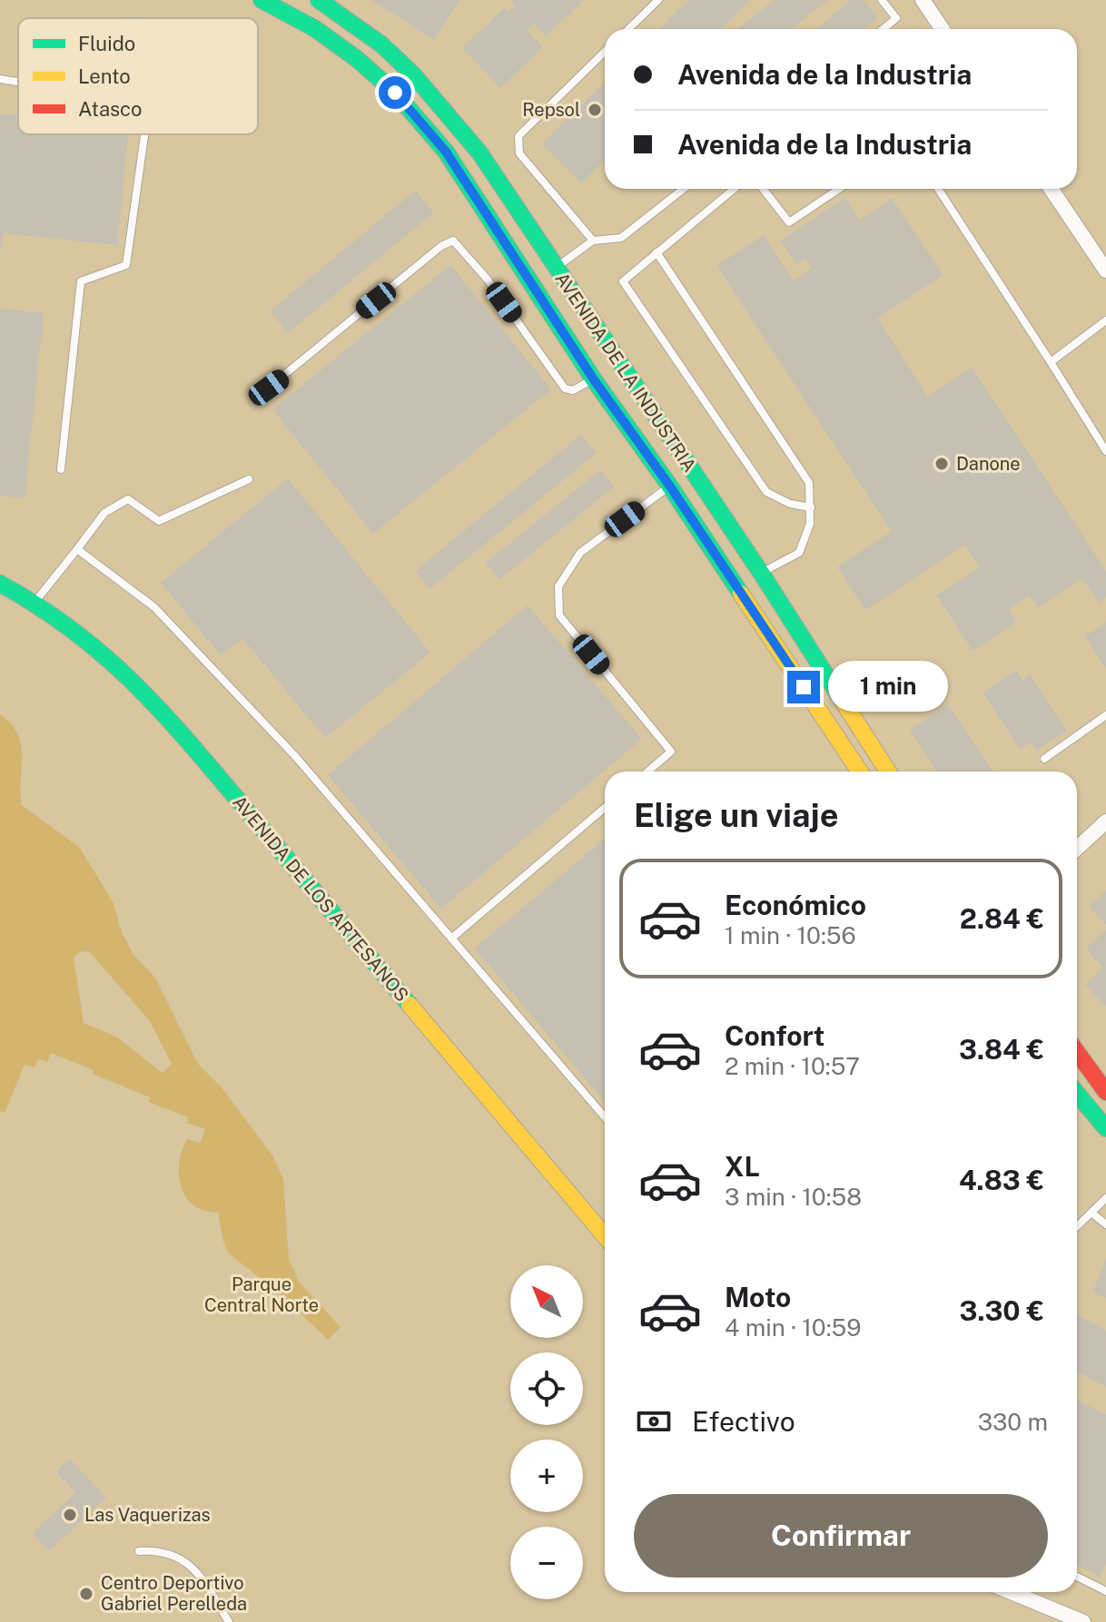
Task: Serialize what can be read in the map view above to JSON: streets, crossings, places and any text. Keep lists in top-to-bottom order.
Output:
{
  "streets": {
    "street": ["AVENIDA DE LA INDUSTRIA", "AVENIDA DE LOS ARTESANOS"]
  },
  "parks": ["Parque Central Norte"],
  "places": [
    "Repsol",
    "Danone",
    "Las Vaquerizas",
    "Centro Deportivo Gabriel Perelleda"
  ],
  "legend": ["Fluido", "Lento", "Atasco"],
  "north": "top left",
  "page": {
    "banner": ["Avenida de la Industria", "Avenida de la Industria"],
    "bubble": "1 min",
    "heading": "Elige un viaje",
    "list": [
      {
        "name": "Económico",
        "note": "1 min · 10:56",
        "value": "2.84 €"
      },
      {
        "name": "Confort",
        "note": "2 min · 10:57",
        "value": "3.84 €"
      },
      {
        "name": "XL",
        "note": "3 min · 10:58",
        "value": "4.83 €"
      },
      {
        "name": "Moto",
        "note": "4 min · 10:59",
        "value": "3.30 €"
      }
    ],
    "map_buttons": ["+", "−"],
    "pay": ["Efectivo", "330 m"],
    "buttons": "Confirmar"
  }
}
